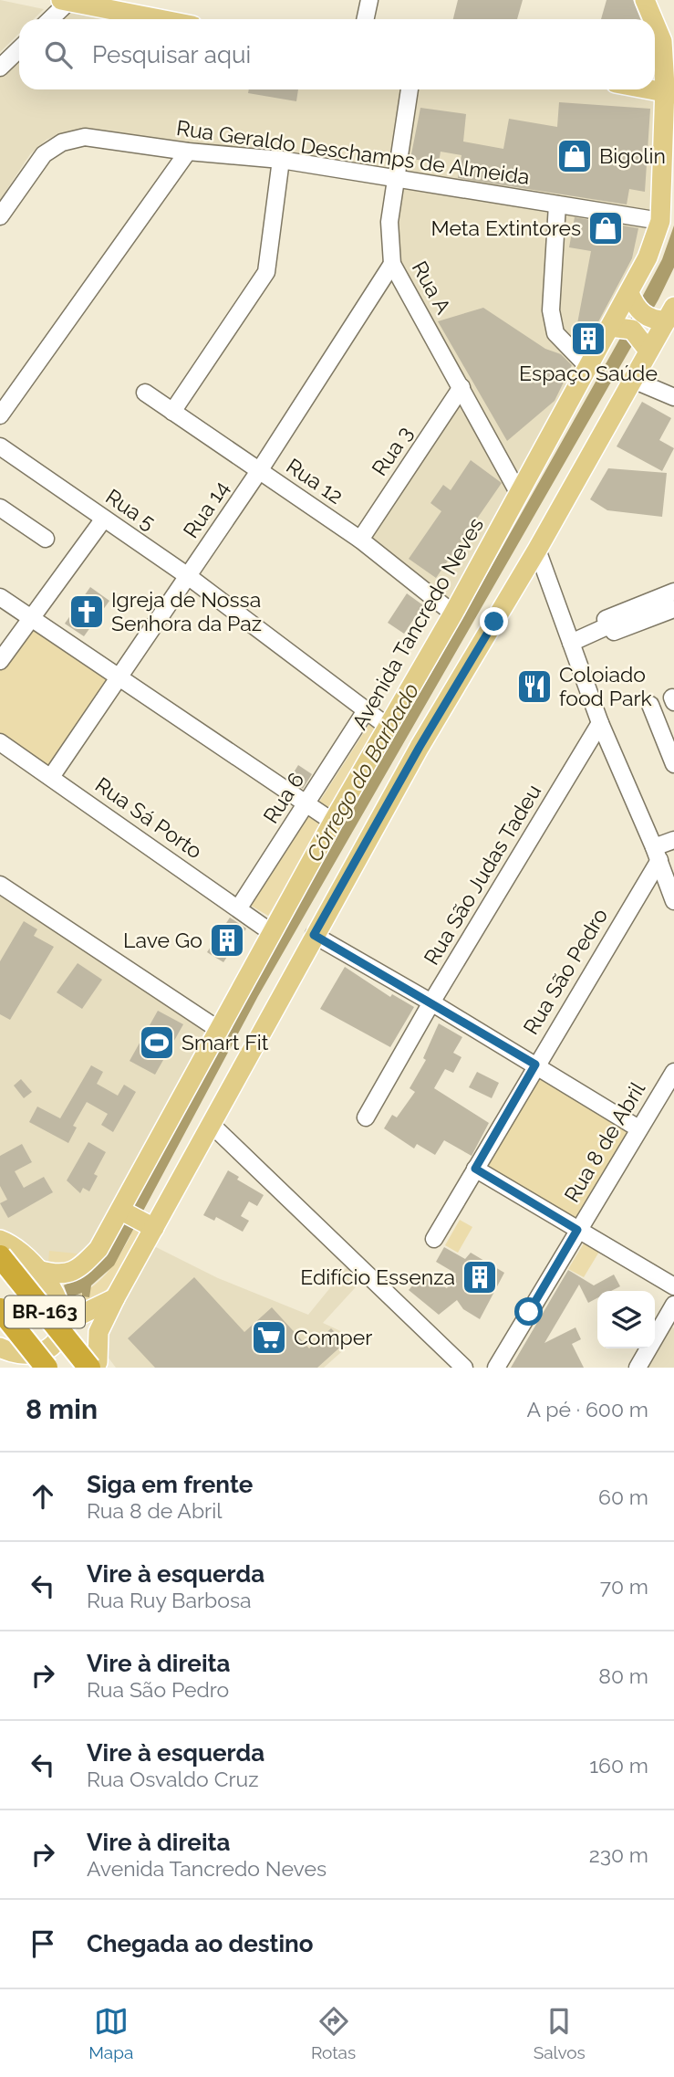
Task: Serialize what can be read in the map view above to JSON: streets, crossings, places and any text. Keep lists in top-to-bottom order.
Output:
{
  "streets": {
    "highway": ["BR-163"],
    "main road": ["Avenida Tancredo Neves"],
    "street": [
      "Rua Geraldo Deschamps de Almeida",
      "Rua A",
      "Rua 3",
      "Rua 12",
      "Rua 5",
      "Rua 14",
      "Rua 6",
      "Rua Sá Porto",
      "Rua São Judas Tadeu",
      "Rua São Pedro",
      "Rua 8 de Abril"
    ]
  },
  "crossings": [
    ["Rua Geraldo Deschamps de Almeida", "Rua A"],
    ["Rua Geraldo Deschamps de Almeida", "Avenida Tancredo Neves"],
    ["Rua A", "Rua 3"],
    ["Rua A", "Rua 14"],
    ["Rua A", "Avenida Tancredo Neves"],
    ["Rua 3", "Rua 12"],
    ["Rua 12", "Rua 14"],
    ["Rua 12", "Avenida Tancredo Neves"],
    ["Rua 5", "Rua 14"],
    ["Rua 5", "Avenida Tancredo Neves"],
    ["Rua 5", "Rua 6"],
    ["Rua 14", "Rua Sá Porto"],
    ["Avenida Tancredo Neves", "Rua Sá Porto"],
    ["Rua 6", "Rua Sá Porto"]
  ],
  "water": ["Córrego do Barbado"],
  "places": {
    "shop": ["Bigolin", "Meta Extintores"],
    "building": ["Espaço Saúde", "Lave Go", "Edifício Essenza"],
    "church": ["Igreja de Nossa Senhora da Paz"],
    "restaurant": ["Coloiado food Park"],
    "sports": ["Smart Fit"],
    "supermarket": ["Comper"]
  },
  "page": {
    "search": "Pesquisar aqui",
    "heading": ["8 min", "A pé · 600 m"],
    "list": [
      ["Siga em frente", "Rua 8 de Abril", "60 m"],
      ["Vire à esquerda", "Rua Ruy Barbosa", "70 m"],
      ["Vire à direita", "Rua São Pedro", "80 m"],
      ["Vire à esquerda", "Rua Osvaldo Cruz", "160 m"],
      ["Vire à direita", "Avenida Tancredo Neves", "230 m"],
      "Chegada ao destino"
    ],
    "nav": ["Mapa", "Rotas", "Salvos"]
  }
}
